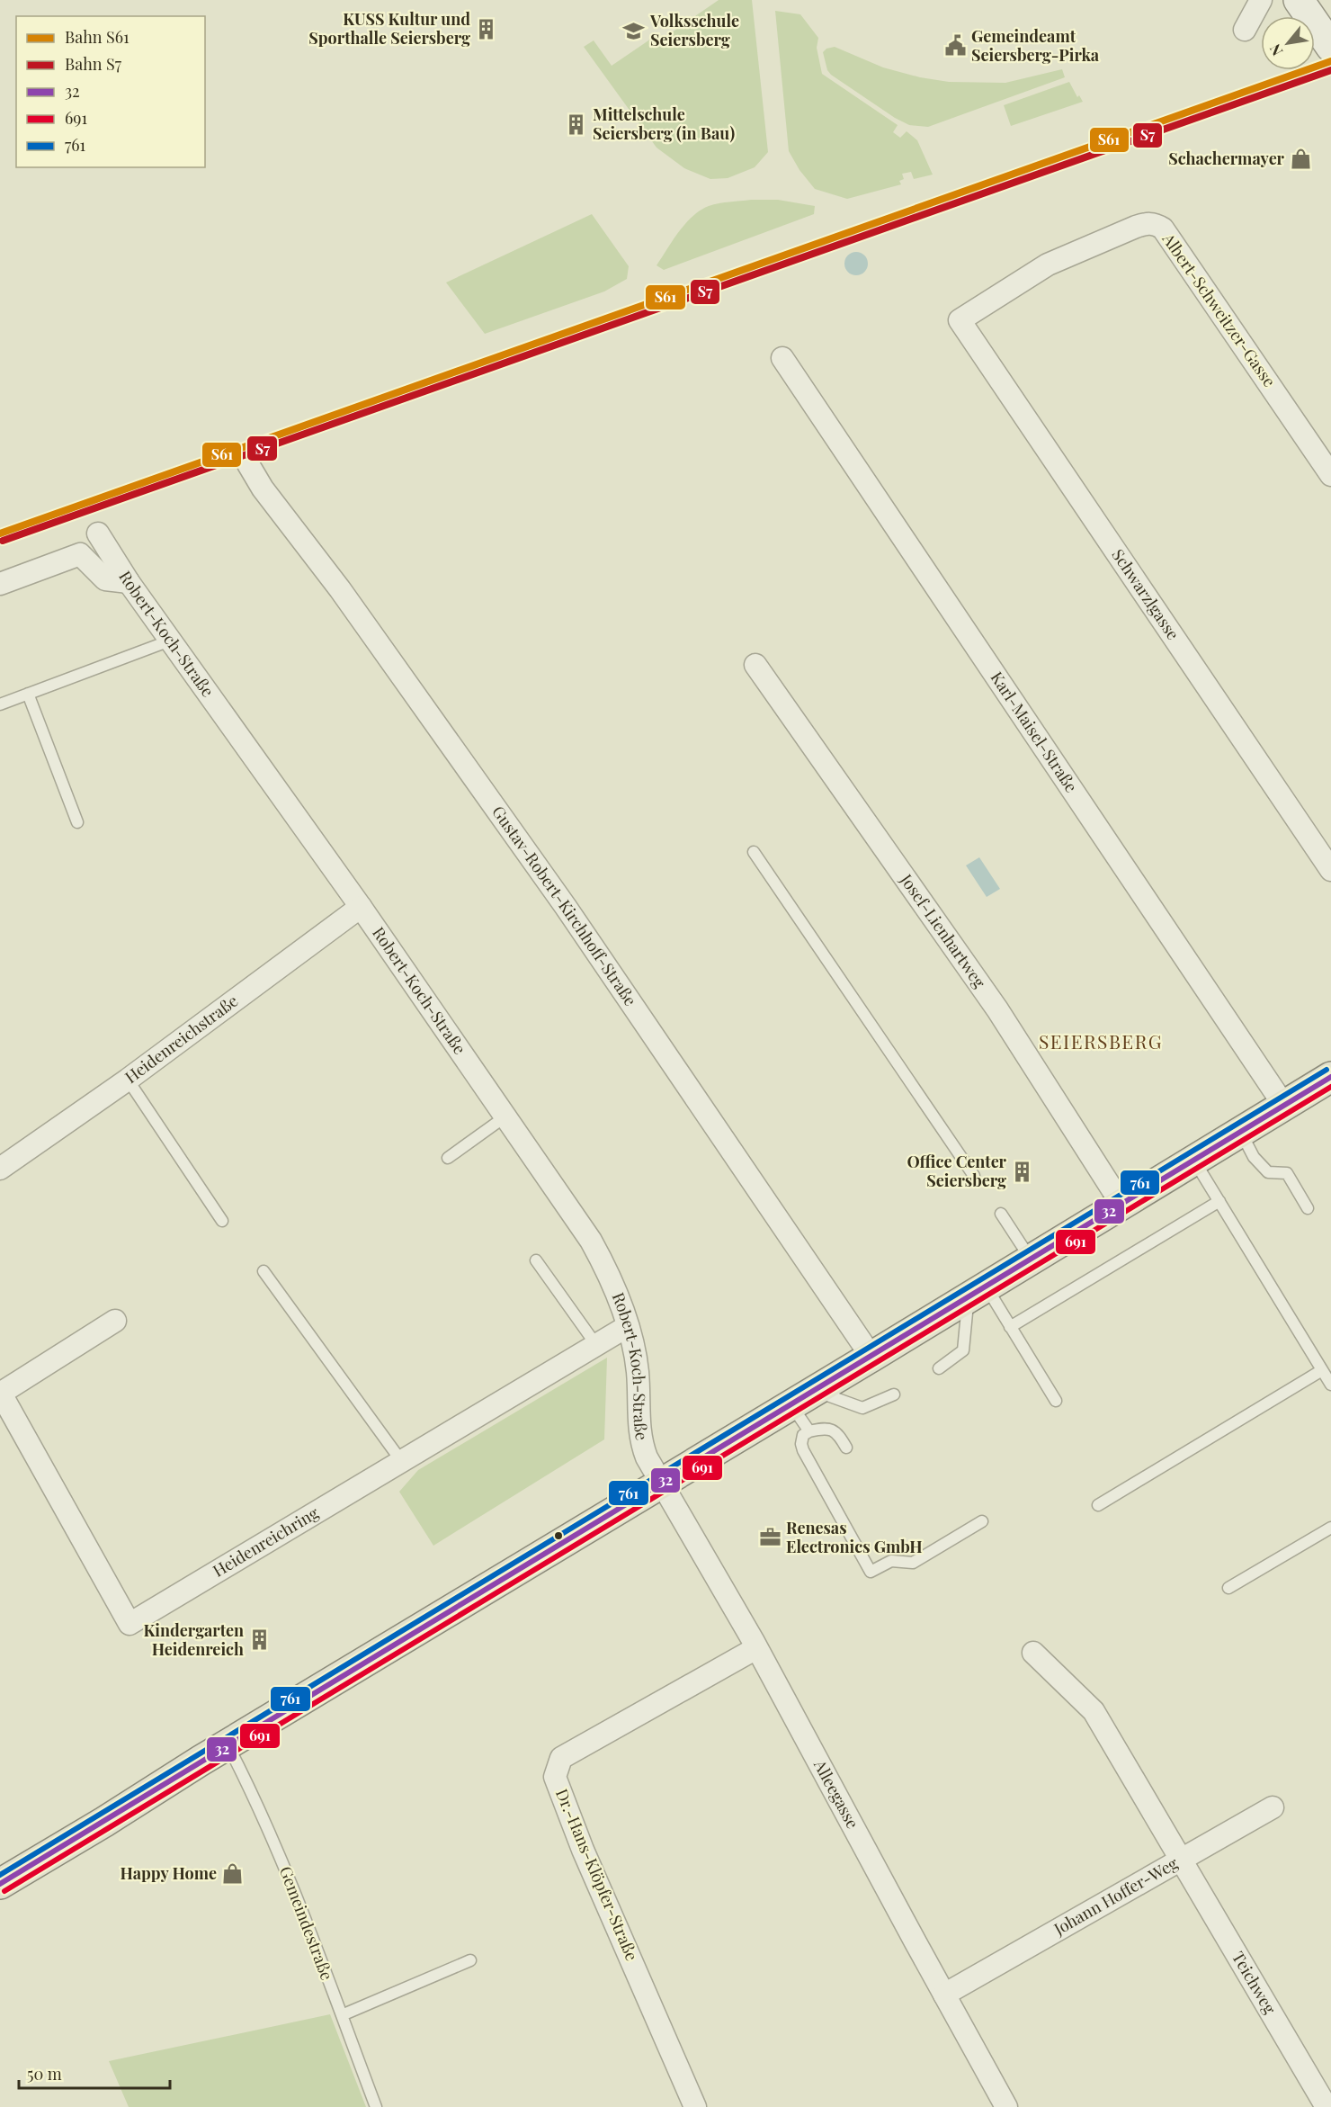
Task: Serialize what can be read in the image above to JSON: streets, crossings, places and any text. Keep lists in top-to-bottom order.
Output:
{
  "streets": {
    "street": [
      "Albert-Schweitzer-Gasse",
      "Schwarzlgasse",
      "Robert-Koch-Straße",
      "Karl-Maisel-Straße",
      "Gustav-Robert-Kirchhoff-Straße",
      "Josef-Lienhartweg",
      "Heidenreichstraße",
      "Heidenreichring",
      "Alleegasse",
      "Dr.-Hans-Klöpfer-Straße",
      "Johann Hoffer-Weg",
      "Teichweg"
    ],
    "lane": ["Gemeindestraße"]
  },
  "crossings": [
    ["Albert-Schweitzer-Gasse", "Schwarzlgasse"],
    ["Robert-Koch-Straße", "Heidenreichstraße"],
    ["Robert-Koch-Straße", "Heidenreichring"],
    ["Robert-Koch-Straße", "Alleegasse"],
    ["Alleegasse", "Dr.-Hans-Klöpfer-Straße"],
    ["Alleegasse", "Johann Hoffer-Weg"],
    ["Johann Hoffer-Weg", "Teichweg"]
  ],
  "districts": ["SEIERSBERG"],
  "places": {
    "building": [
      "KUSS Kultur und Sporthalle Seiersberg",
      "Mittelschule Seiersberg (in Bau)",
      "Office Center Seiersberg",
      "Kindergarten Heidenreich"
    ],
    "school or university": ["Volksschule Seiersberg"],
    "public building": ["Gemeindeamt Seiersberg-Pirka"],
    "shop": ["Schachermayer", "Happy Home"],
    "office": ["Renesas Electronics GmbH"]
  },
  "lines": [
    "rail line S61",
    "rail line S7",
    "transit line 761",
    "transit line 32",
    "transit line 691"
  ],
  "legend": [
    "Bahn S61",
    "Bahn S7",
    "32",
    "691",
    "761"
  ],
  "scale_bar": "50 m",
  "north": "bottom left"
}
